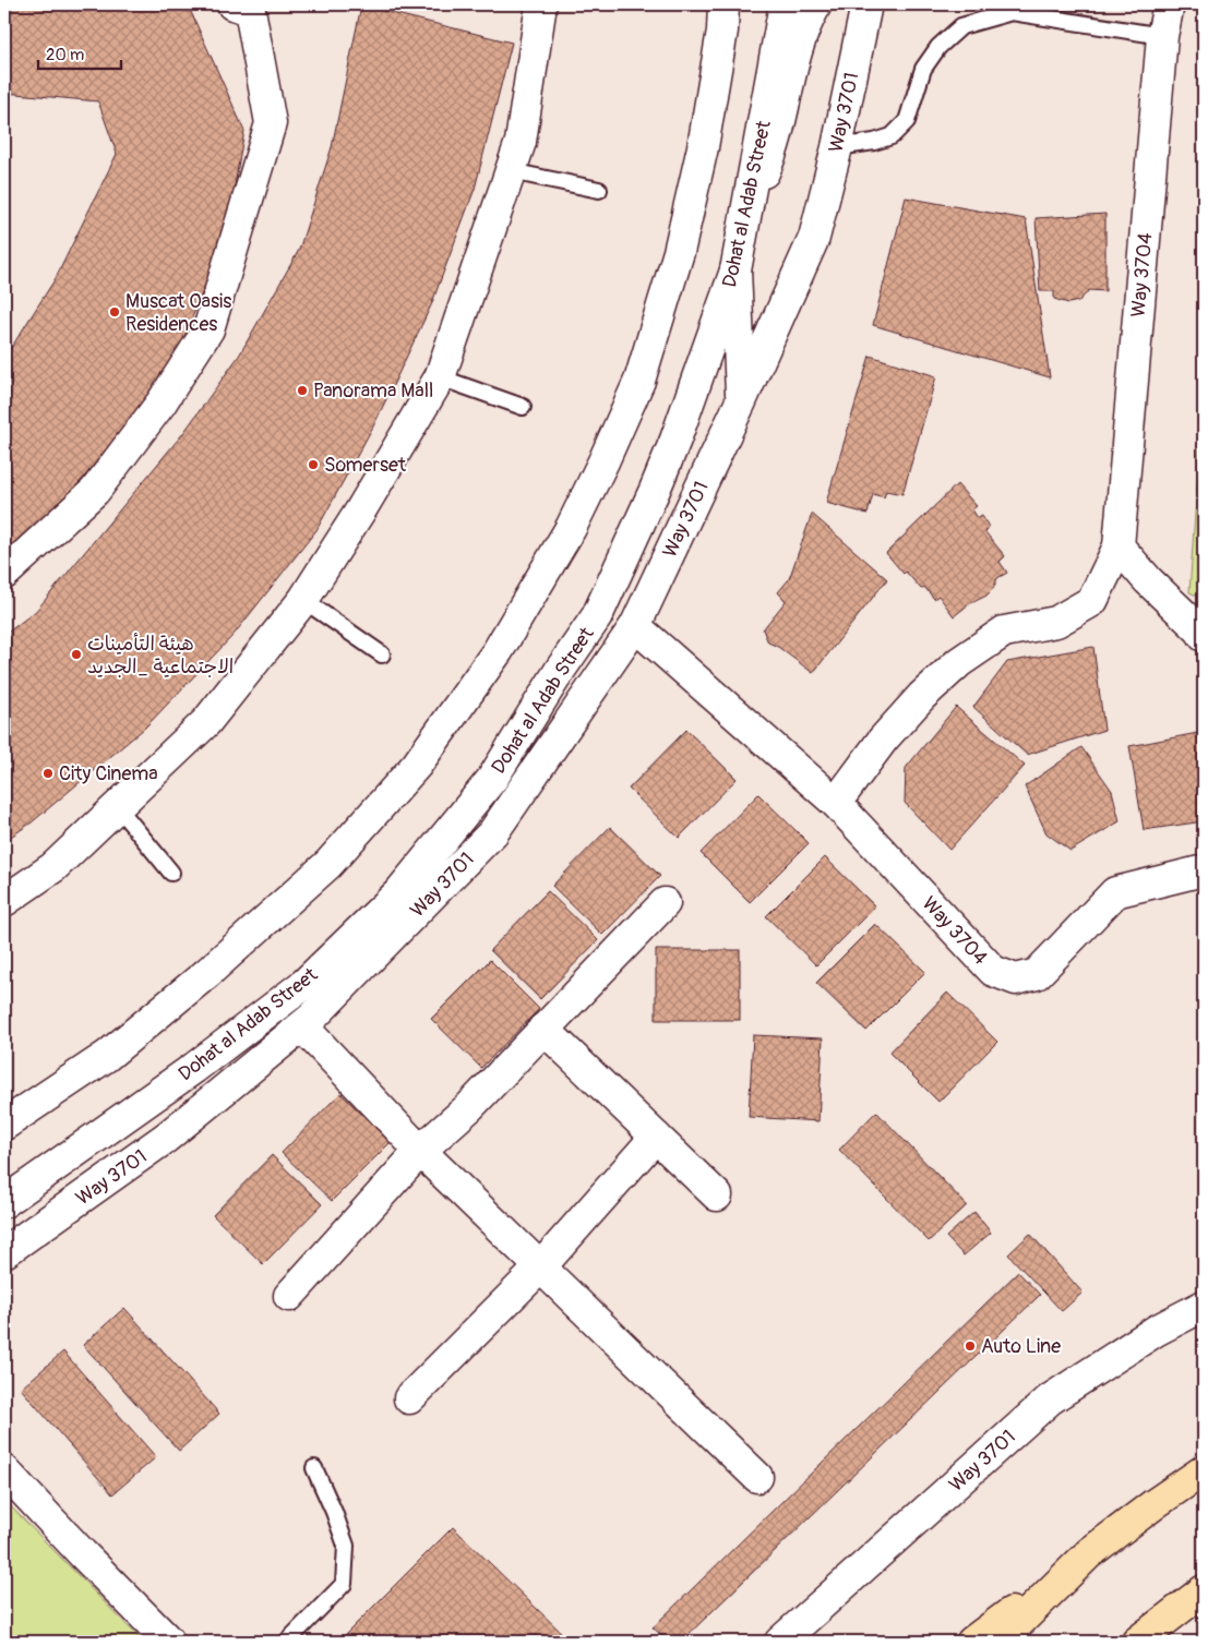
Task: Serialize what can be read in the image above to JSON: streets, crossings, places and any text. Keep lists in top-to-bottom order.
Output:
{
  "streets": {
    "street": ["Way 3701", "Dohat al Adab Street", "Way 3704"]
  },
  "crossings": [
    ["Way 3701", "Dohat al Adab Street"],
    ["Way 3701", "Way 3704"]
  ],
  "places": [
    "Muscat Oasis Residences",
    "Panorama Mall",
    "Somerset",
    "هيئة التأمينات الاجتماعية _الجديد",
    "City Cinema",
    "Auto Line"
  ],
  "scale_bar": "20 m"
}
